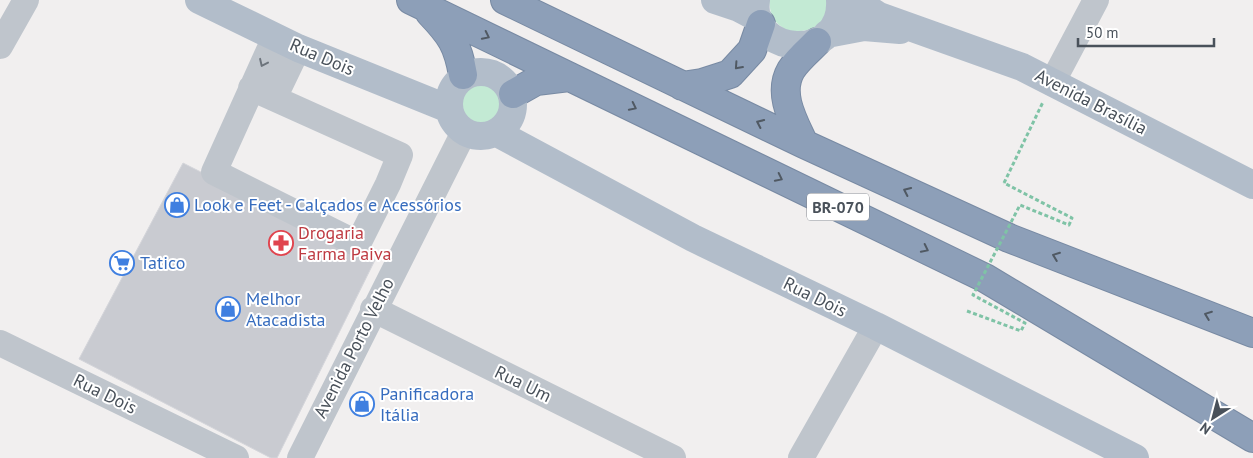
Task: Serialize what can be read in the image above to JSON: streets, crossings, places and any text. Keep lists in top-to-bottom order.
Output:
{
  "streets": {
    "highway": ["BR-070"],
    "main road": ["Rua Dois", "Avenida Brasília"],
    "street": ["Avenida Porto Velho", "Rua Um"]
  },
  "crossings": [
    ["Rua Dois", "Avenida Porto Velho"],
    ["Avenida Porto Velho", "Rua Um"]
  ],
  "places": {
    "shop": ["Look e Feet - Calçados e Acessórios", "Melhor Atacadista", "Panificadora Itália"],
    "pharmacy": ["Drogaria Farma Paiva"],
    "supermarket": ["Tatico"]
  },
  "scale_bar": "50 m",
  "north": "bottom left"
}
